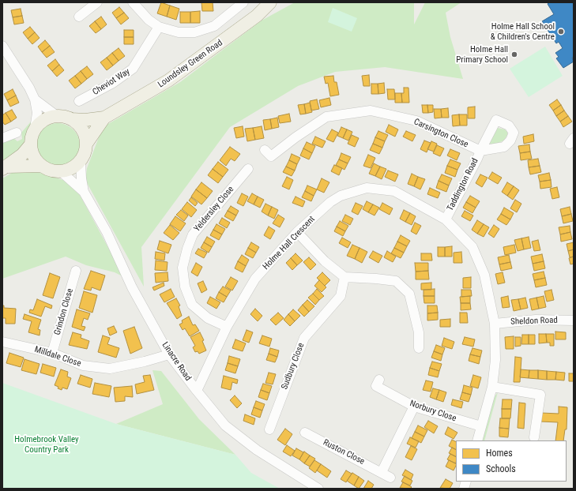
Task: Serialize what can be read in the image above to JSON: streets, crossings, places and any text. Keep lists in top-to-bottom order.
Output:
{
  "streets": {
    "main road": ["Loundsley Green Road"],
    "street": [
      "Cheviot Way",
      "Carsington Close",
      "Taddington Road",
      "Yeldersley Close",
      "Holme Hall Crescent",
      "Grindon Close",
      "Sheldon Road",
      "Milldale Close",
      "Linacre Road",
      "Sudbury Close",
      "Norbury Close",
      "Ruston Close"
    ]
  },
  "crossings": [
    ["Loundsley Green Road", "Linacre Road"],
    ["Carsington Close", "Taddington Road"],
    ["Taddington Road", "Holme Hall Crescent"],
    ["Yeldersley Close", "Holme Hall Crescent"],
    ["Holme Hall Crescent", "Sheldon Road"],
    ["Holme Hall Crescent", "Linacre Road"],
    ["Holme Hall Crescent", "Norbury Close"],
    ["Grindon Close", "Milldale Close"],
    ["Milldale Close", "Linacre Road"]
  ],
  "parks": ["Holmebrook Valley Country Park"],
  "places": ["Holme Hall School & Children's Centre", "Holme Hall Primary School"],
  "legend": ["Homes", "Schools"]
}
